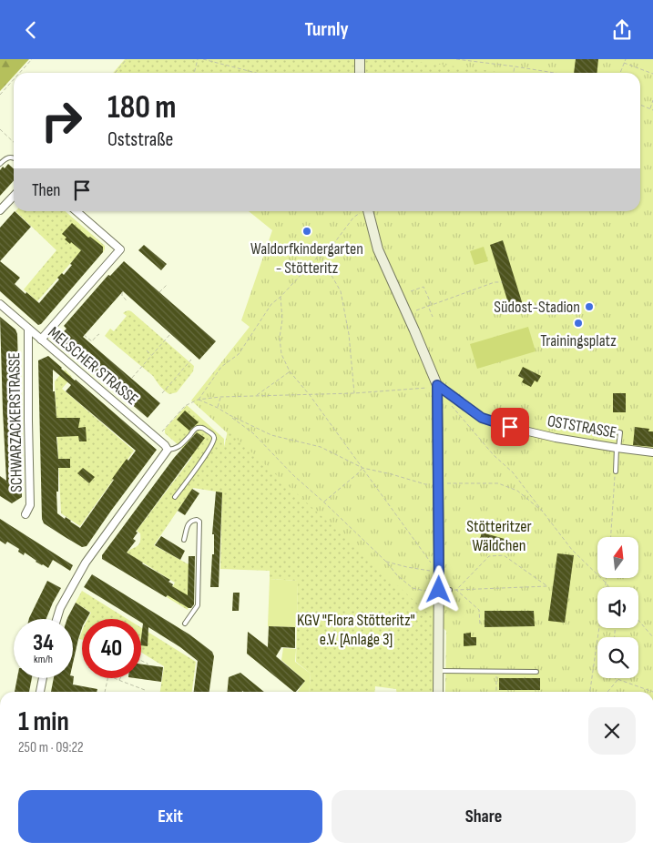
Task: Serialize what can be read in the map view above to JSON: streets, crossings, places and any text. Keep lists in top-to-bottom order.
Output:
{
  "streets": {
    "street": ["MELSCHER STRASSE", "SCHWARZACKERSTRASSE", "OSTSTRASSE"]
  },
  "crossings": [
    ["MELSCHER STRASSE", "SCHWARZACKERSTRASSE"]
  ],
  "parks": ["Stötteritzer Wäldchen", "KGV \"Flora Stötteritz\" e.V. [Anlage 3]"],
  "places": ["Waldorfkindergarten - Stötteritz", "Südost-Stadion", "Trainingsplatz"],
  "north": "top",
  "page": {
    "header": "Turnly",
    "turn": ["180 m", "Oststraße"],
    "then": "Then",
    "speed": "34 km/h",
    "limit": "40",
    "heading": ["1 min", "250 m · 09:22"],
    "buttons": ["Exit", "Share"]
  }
}
